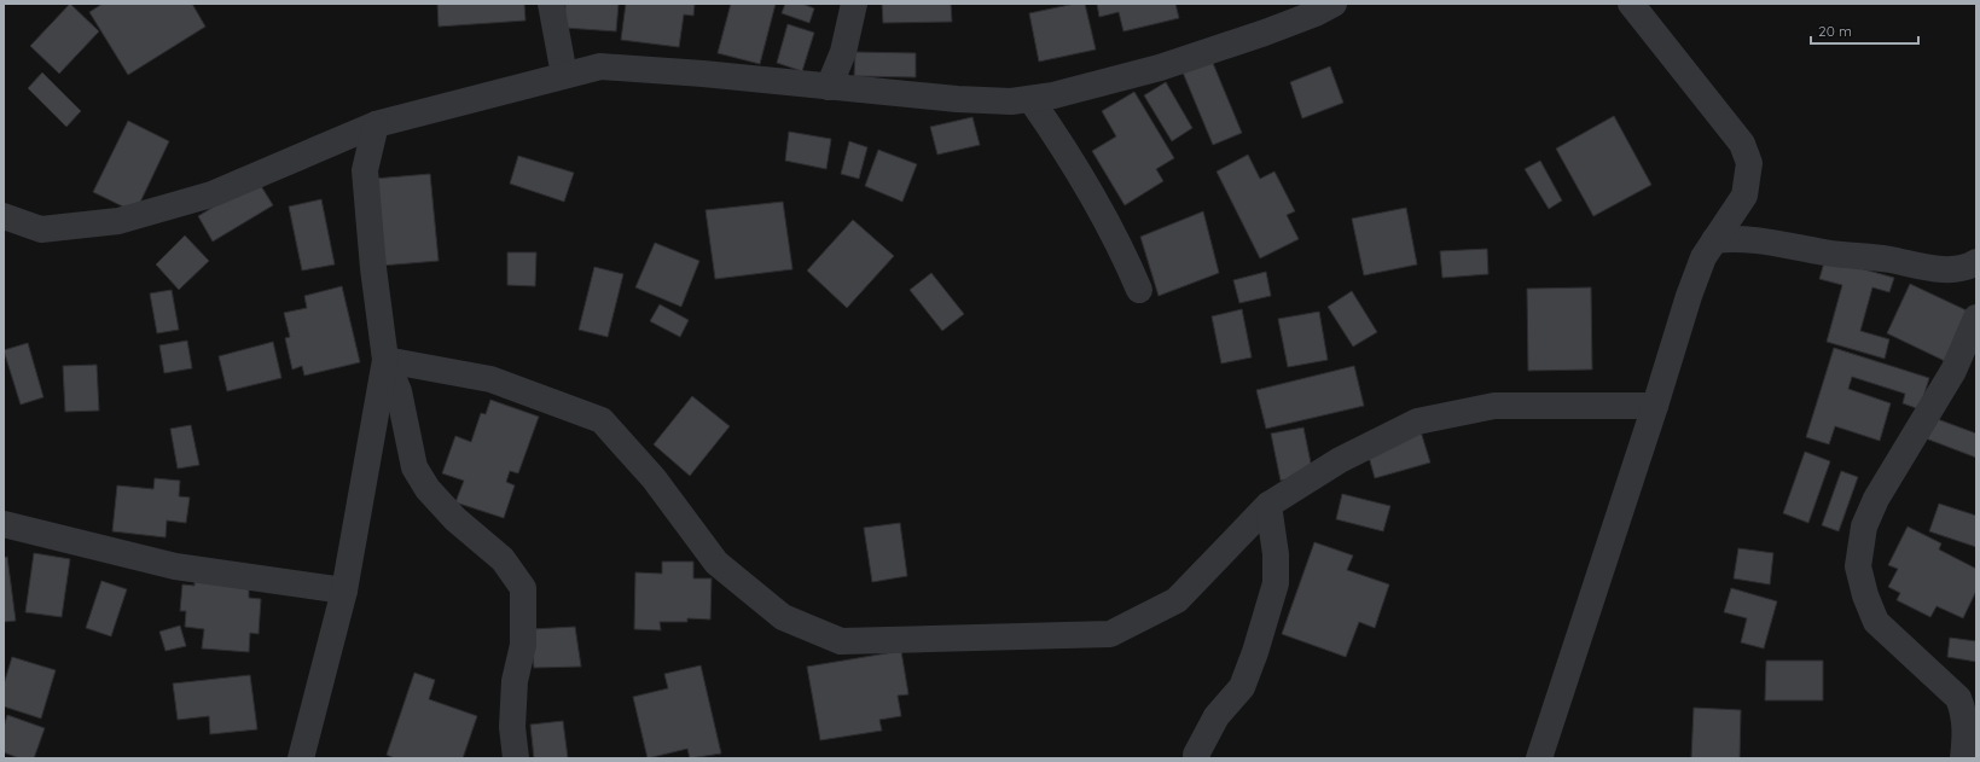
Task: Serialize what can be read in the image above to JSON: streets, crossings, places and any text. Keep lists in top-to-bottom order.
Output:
{
  "scale_bar": "20 m"
}
